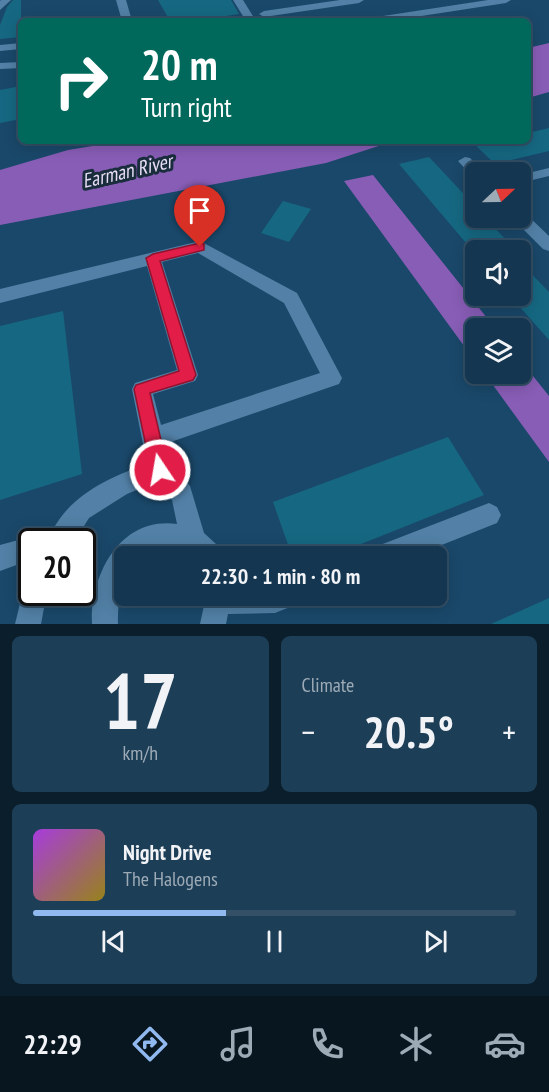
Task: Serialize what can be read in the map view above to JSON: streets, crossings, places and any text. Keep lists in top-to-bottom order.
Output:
{
  "water": ["Earman River"],
  "north": "right",
  "page": {
    "turn": ["20 m", "Turn right"],
    "limit": "20",
    "trip": "22:30 · 1 min · 80 m",
    "tile": [
      ["17", "km/h"],
      "Climate"
    ],
    "heat": ["−", "20.5°", "+"],
    "song": ["Night Drive", "The Halogens"],
    "tabs": "22:29"
  }
}
